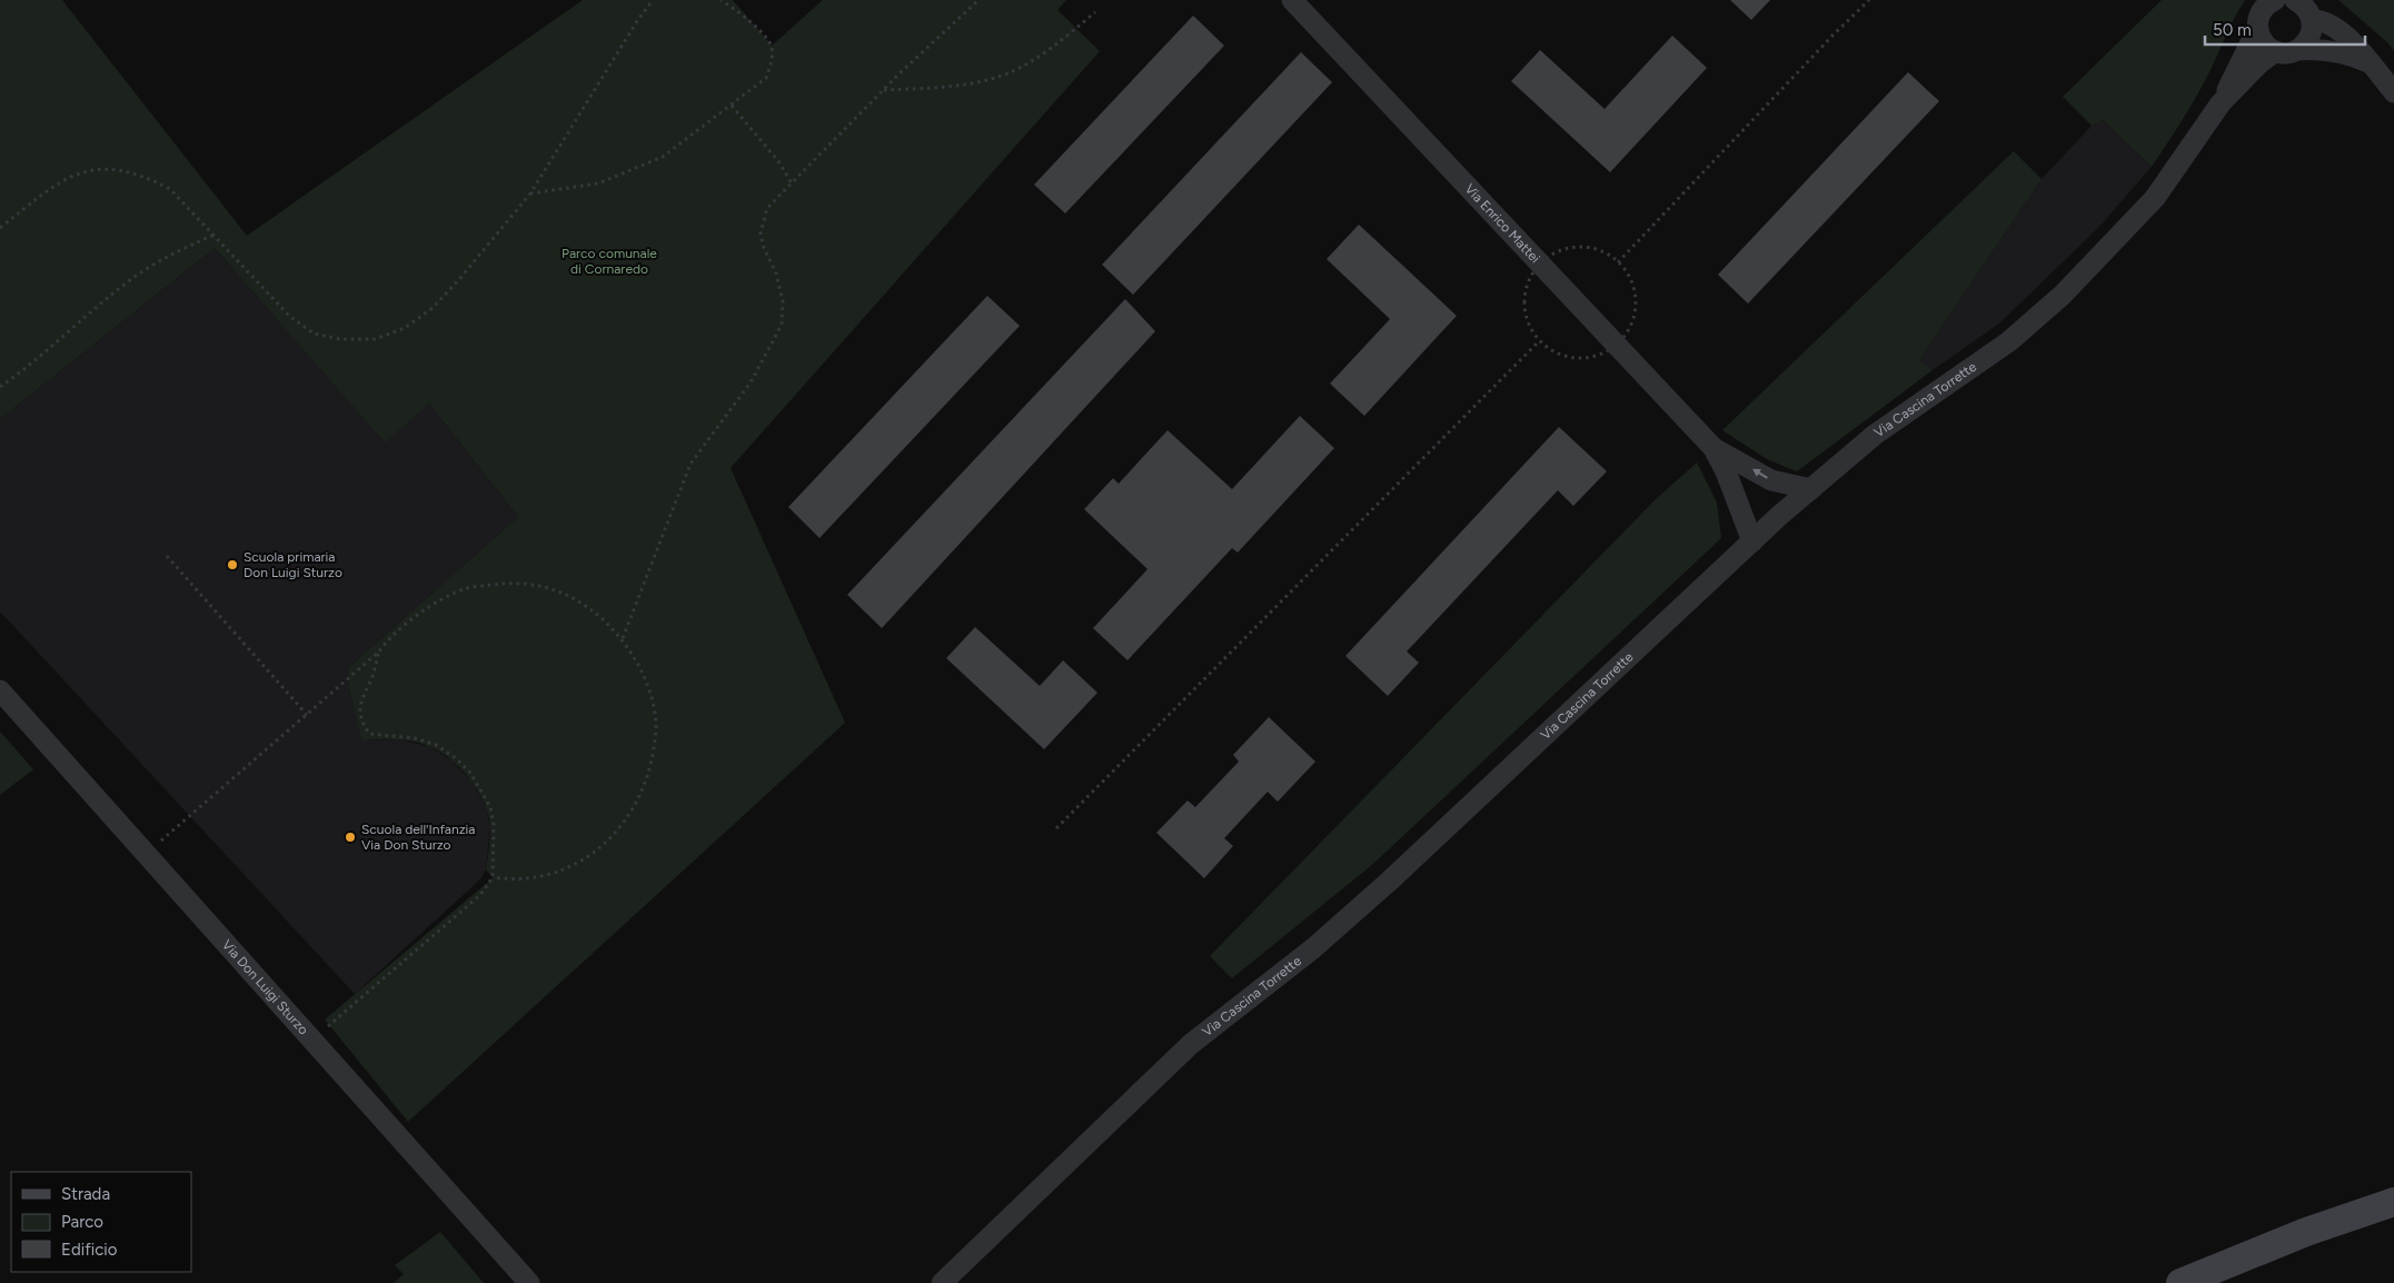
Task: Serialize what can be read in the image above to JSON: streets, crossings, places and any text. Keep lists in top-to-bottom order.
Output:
{
  "streets": {
    "street": ["Via Enrico Mattei", "Via Cascina Torrette", "Via Don Luigi Sturzo"]
  },
  "crossings": [
    ["Via Enrico Mattei", "Via Cascina Torrette"]
  ],
  "parks": ["Parco comunale di Cornaredo"],
  "places": ["Scuola primaria Don Luigi Sturzo", "Scuola dell'Infanzia Via Don Sturzo"],
  "legend": ["Strada", "Parco", "Edificio"],
  "scale_bar": "50 m"
}
